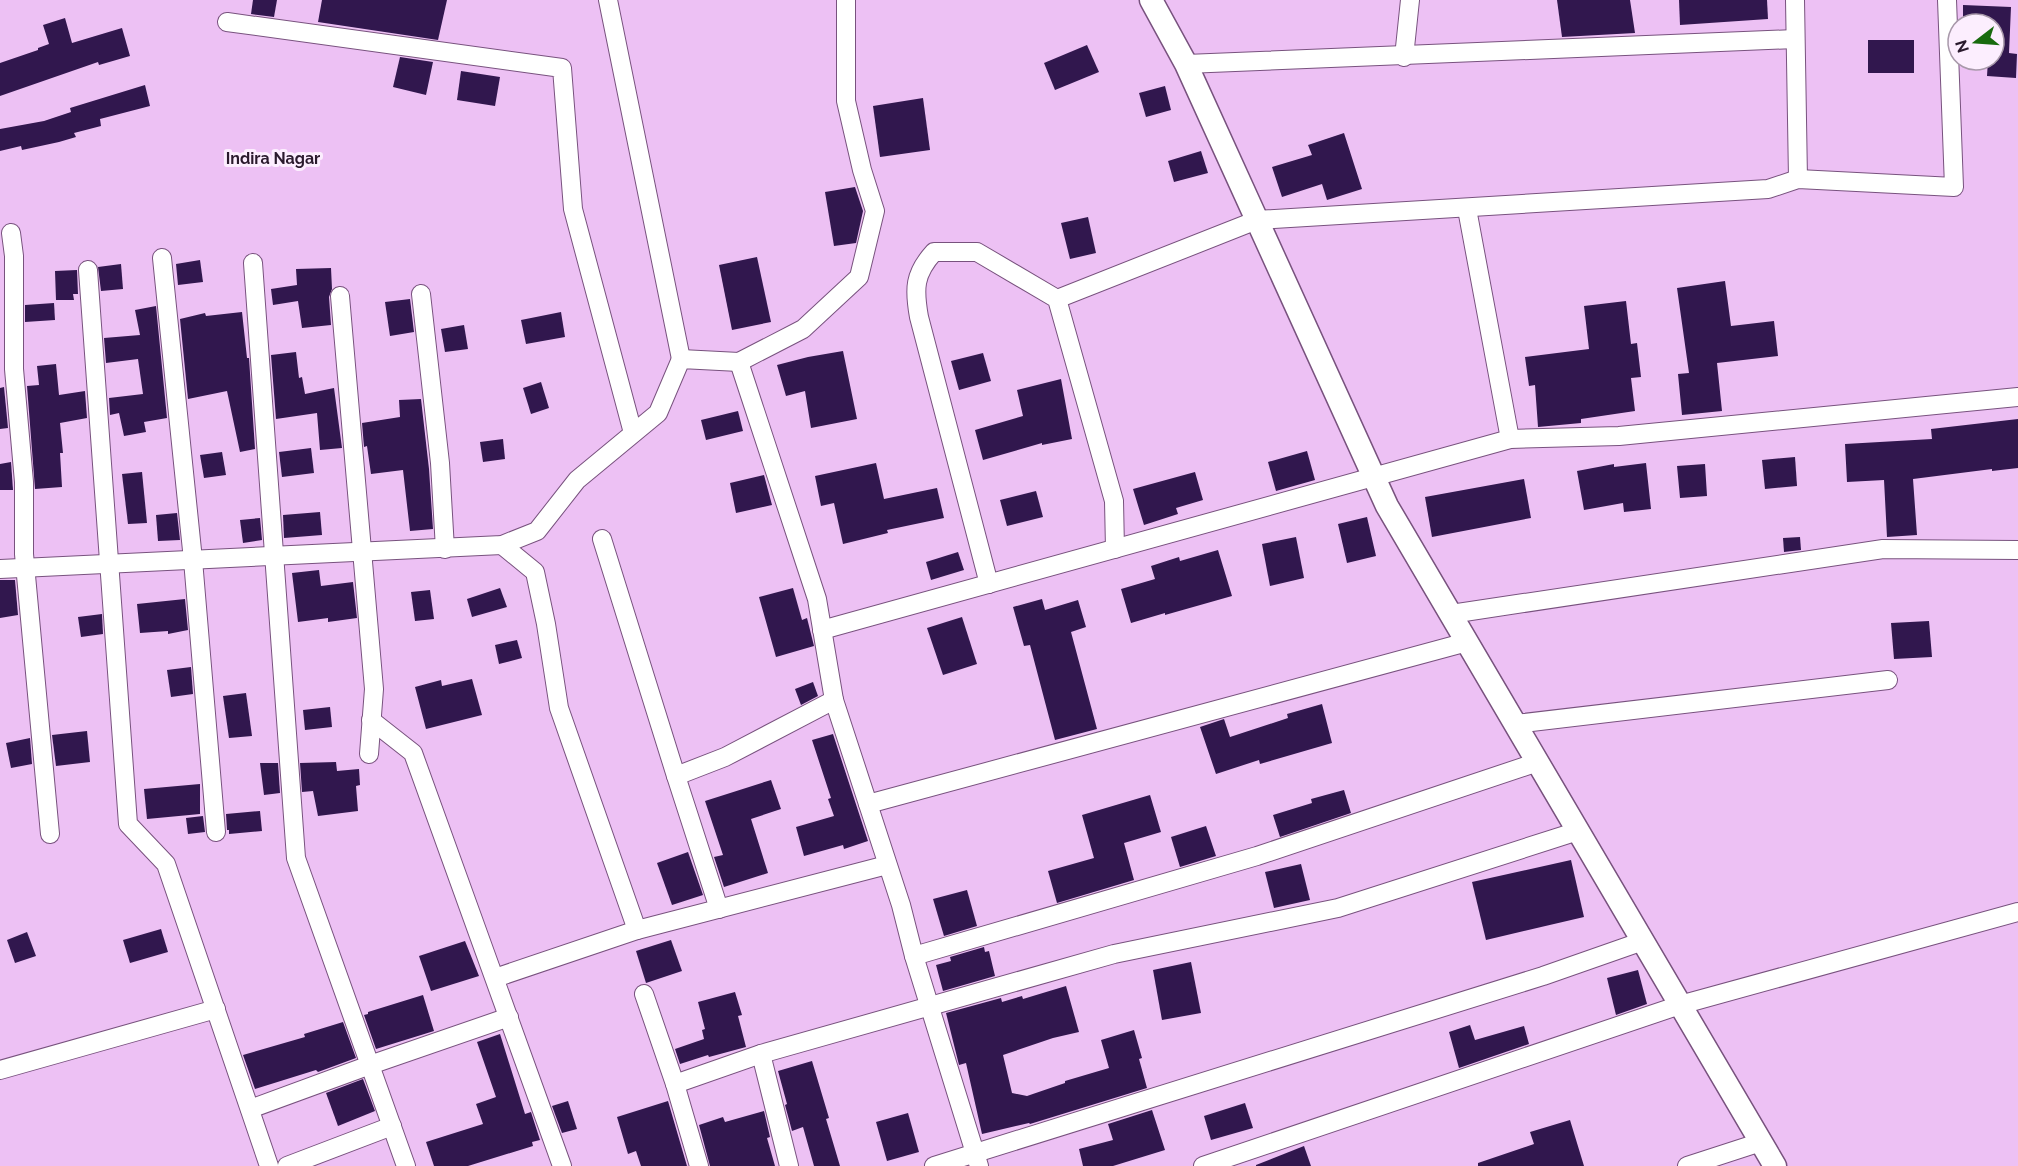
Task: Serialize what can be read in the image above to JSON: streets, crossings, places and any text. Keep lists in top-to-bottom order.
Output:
{
  "districts": ["Indira Nagar"],
  "north": "left"
}
